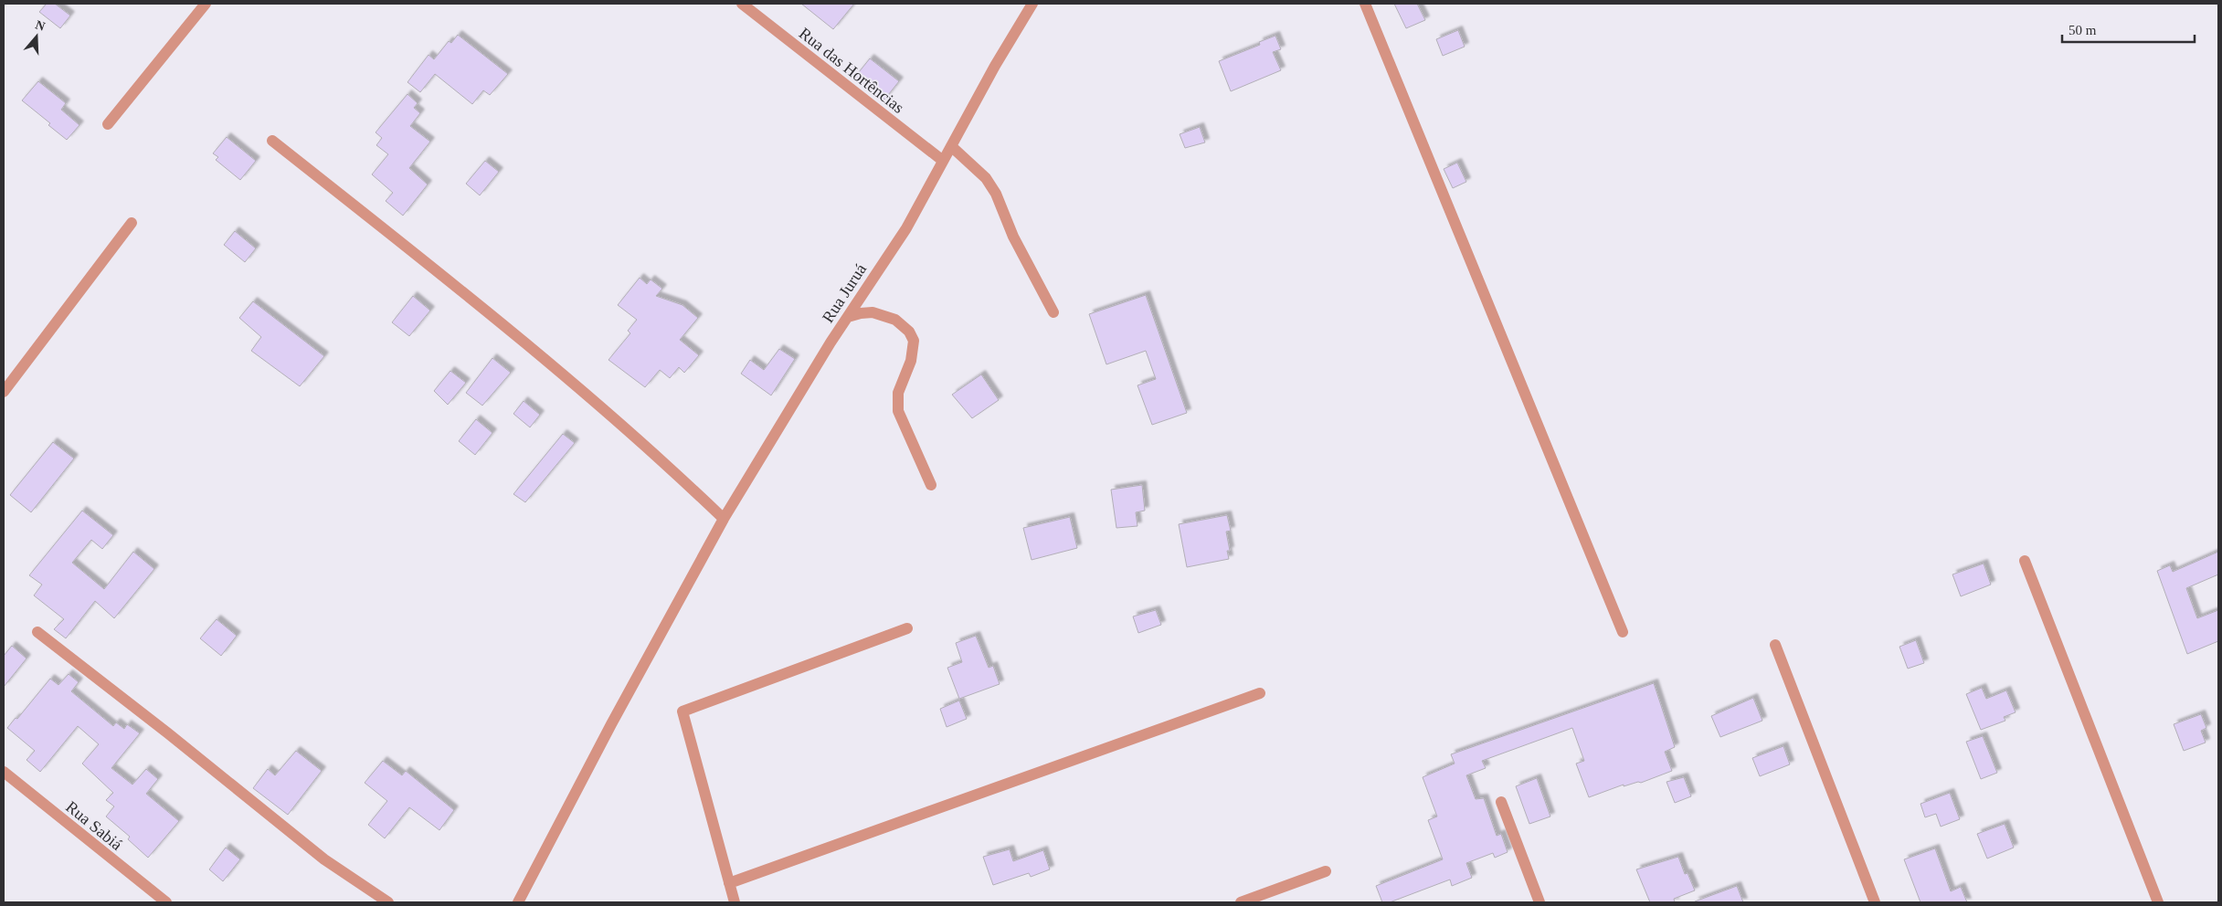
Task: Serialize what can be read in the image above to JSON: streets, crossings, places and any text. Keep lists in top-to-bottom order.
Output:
{
  "streets": {
    "street": ["Rua das Hortências", "Rua Juruá", "Rua Sabiá"]
  },
  "crossings": [
    ["Rua das Hortências", "Rua Juruá"]
  ],
  "scale_bar": "50 m",
  "north": "top"
}
